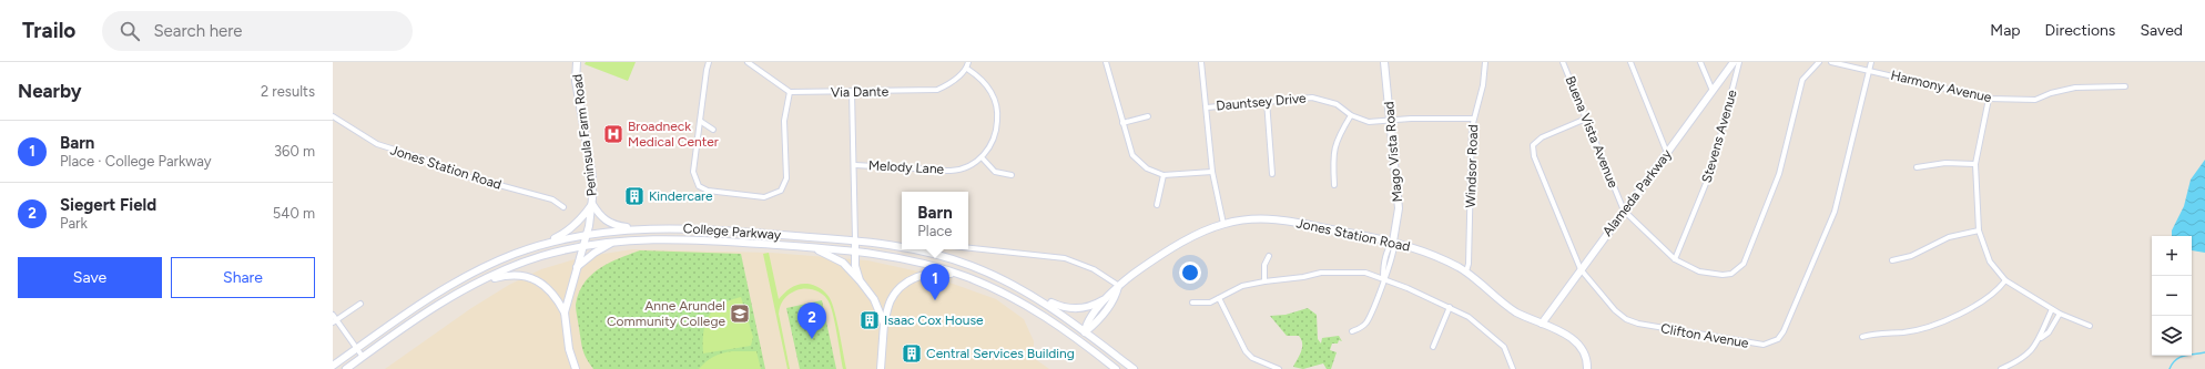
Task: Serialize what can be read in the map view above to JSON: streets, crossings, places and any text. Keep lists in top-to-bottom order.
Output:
{
  "streets": {
    "main road": [
      "Peninsula Farm Road",
      "Mago Vista Road",
      "Jones Station Road",
      "Alameda Parkway",
      "College Parkway"
    ],
    "street": [
      "Harmony Avenue",
      "Via Dante",
      "Dauntsey Drive",
      "Buena Vista Avenue",
      "Stevens Avenue",
      "Windsor Road",
      "Melody Lane",
      "Clifton Avenue"
    ]
  },
  "crossings": [
    ["Harmony Avenue", "Clifton Avenue"],
    ["Dauntsey Drive", "Mago Vista Road"],
    ["Dauntsey Drive", "Windsor Road"],
    ["Buena Vista Avenue", "Stevens Avenue"],
    ["Buena Vista Avenue", "Alameda Parkway"],
    ["Buena Vista Avenue", "Clifton Avenue"],
    ["Peninsula Farm Road", "College Parkway"],
    ["Mago Vista Road", "Jones Station Road"],
    ["Windsor Road", "Jones Station Road"],
    ["Jones Station Road", "Alameda Parkway"],
    ["Jones Station Road", "College Parkway"],
    ["Alameda Parkway", "Clifton Avenue"]
  ],
  "places": {
    "hospital": ["Broadneck Medical Center"],
    "building": ["Kindercare", "Isaac Cox House", "Central Services Building"],
    "school or university": ["Anne Arundel Community College"]
  },
  "page": {
    "header": "Trailo",
    "search": "Search here",
    "nav": ["Map", "Directions", "Saved"],
    "heading": ["Nearby", "2 results"],
    "list": [
      {
        "mark": "1",
        "name": "Barn",
        "note": "Place · College Parkway",
        "value": "360 m"
      },
      {
        "mark": "2",
        "name": "Siegert Field",
        "note": "Park",
        "value": "540 m"
      }
    ],
    "popup": ["Barn", "Place"],
    "map_buttons": ["+", "−"],
    "buttons": ["Save", "Share"],
    "pins": ["1", "2"]
  }
}
